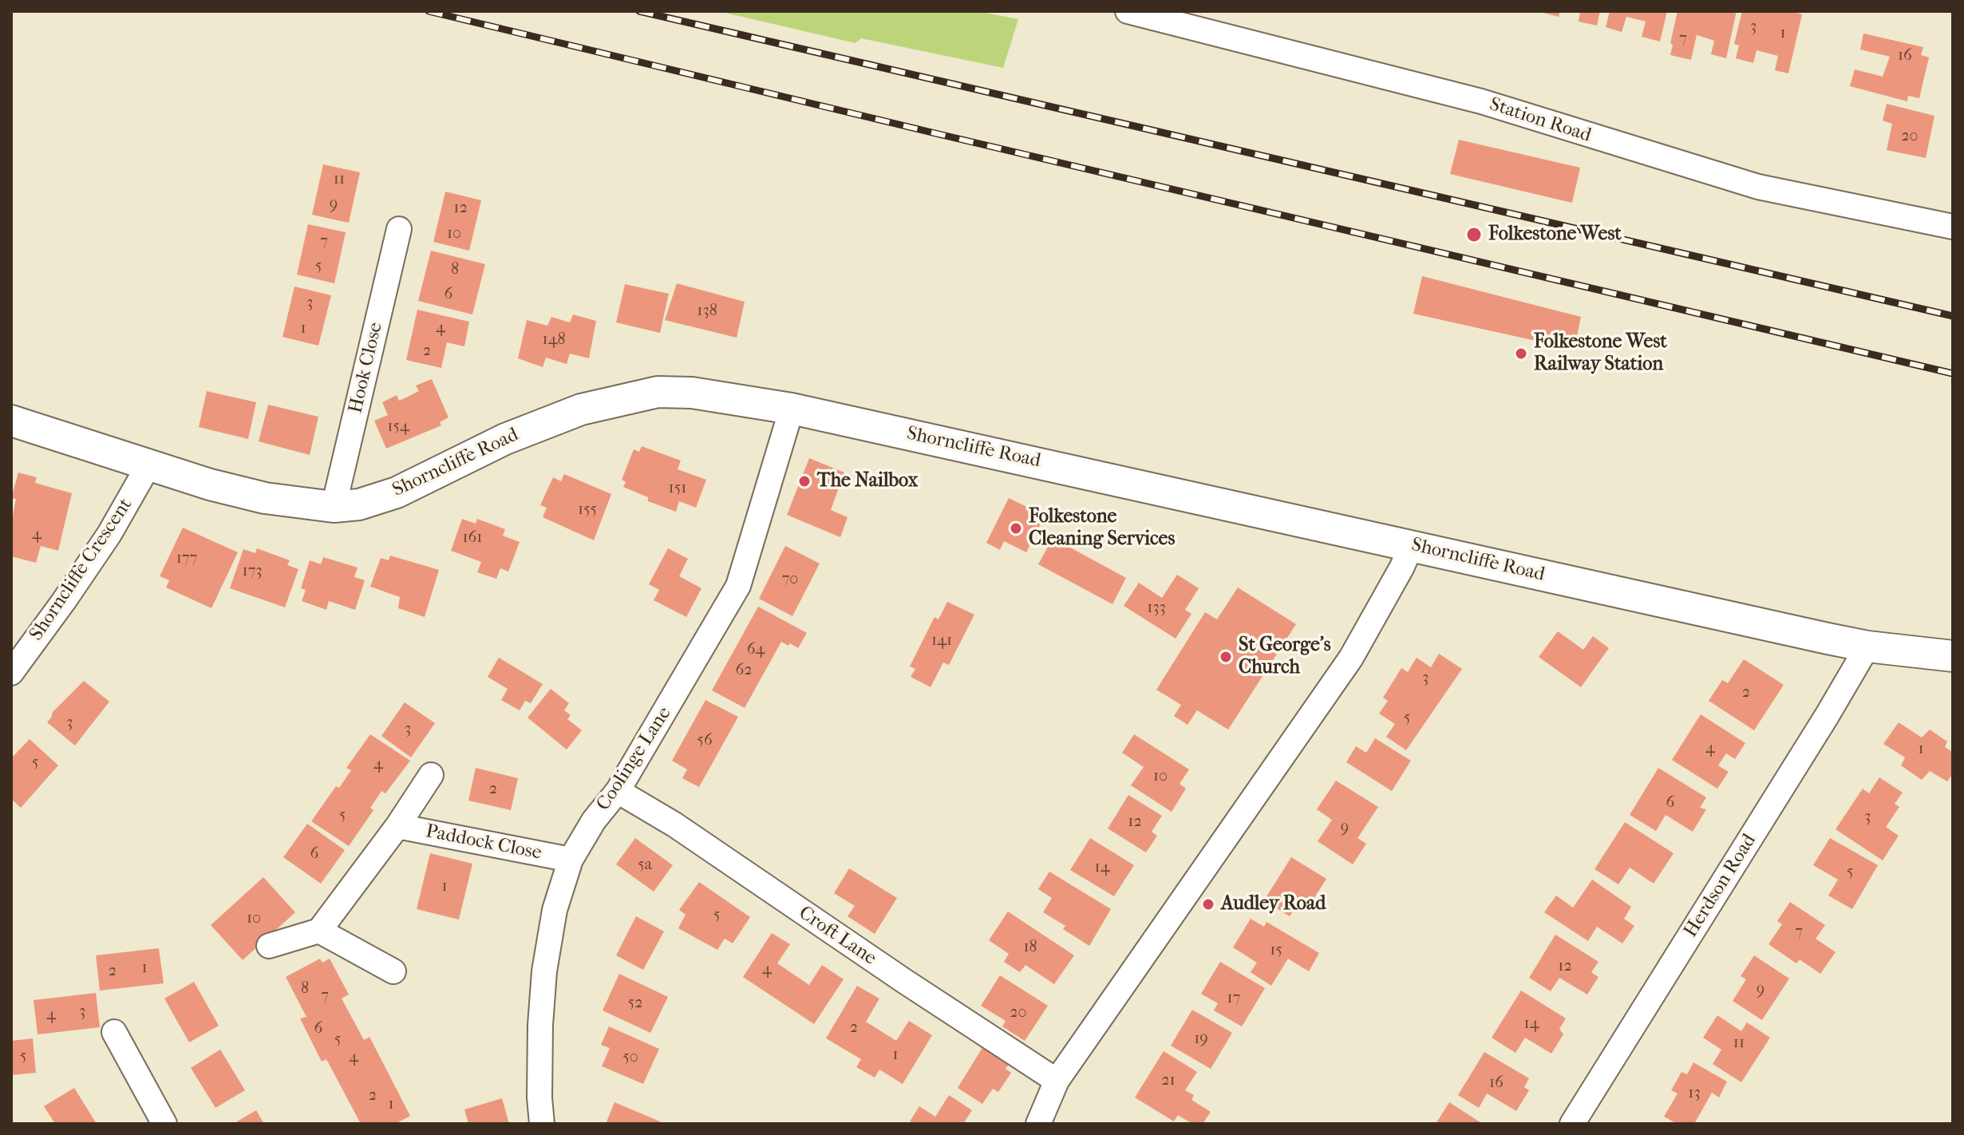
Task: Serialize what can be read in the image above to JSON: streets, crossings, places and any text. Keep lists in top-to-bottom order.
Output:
{
  "streets": {
    "street": [
      "Station Road",
      "Hook Close",
      "Shorncliffe Road",
      "Shorncliffe Crescent",
      "Coolinge Lane",
      "Paddock Close",
      "Herdson Road",
      "Croft Lane"
    ]
  },
  "crossings": [
    ["Hook Close", "Shorncliffe Road"],
    ["Shorncliffe Road", "Shorncliffe Crescent"],
    ["Shorncliffe Road", "Coolinge Lane"],
    ["Shorncliffe Road", "Herdson Road"],
    ["Coolinge Lane", "Paddock Close"],
    ["Coolinge Lane", "Croft Lane"]
  ],
  "places": [
    "Folkestone West",
    "Folkestone West Railway Station",
    "The Nailbox",
    "Folkestone Cleaning Services",
    "St George's Church",
    "Audley Road"
  ],
  "house_numbers": [
    "3",
    "1",
    "7",
    "16",
    "20",
    "11",
    "9",
    "12",
    "10",
    "7",
    "5",
    "8",
    "6",
    "3",
    "138",
    "4",
    "1",
    "148",
    "2",
    "154",
    "151",
    "155",
    "4",
    "161",
    "177",
    "173",
    "70",
    "133",
    "141",
    "64",
    "62",
    "3",
    "2",
    "5",
    "3",
    "3",
    "56",
    "4",
    "1",
    "5",
    "4",
    "10",
    "2",
    "6",
    "5",
    "3",
    "12",
    "9",
    "6",
    "5a",
    "14",
    "5",
    "1",
    "5",
    "10",
    "7",
    "18",
    "15",
    "12",
    "1",
    "4",
    "2",
    "8",
    "9",
    "7",
    "17",
    "52",
    "3",
    "20",
    "4",
    "14",
    "2",
    "6",
    "19",
    "5",
    "11",
    "1",
    "5",
    "4",
    "50",
    "21",
    "16",
    "13",
    "2",
    "1"
  ]
}
